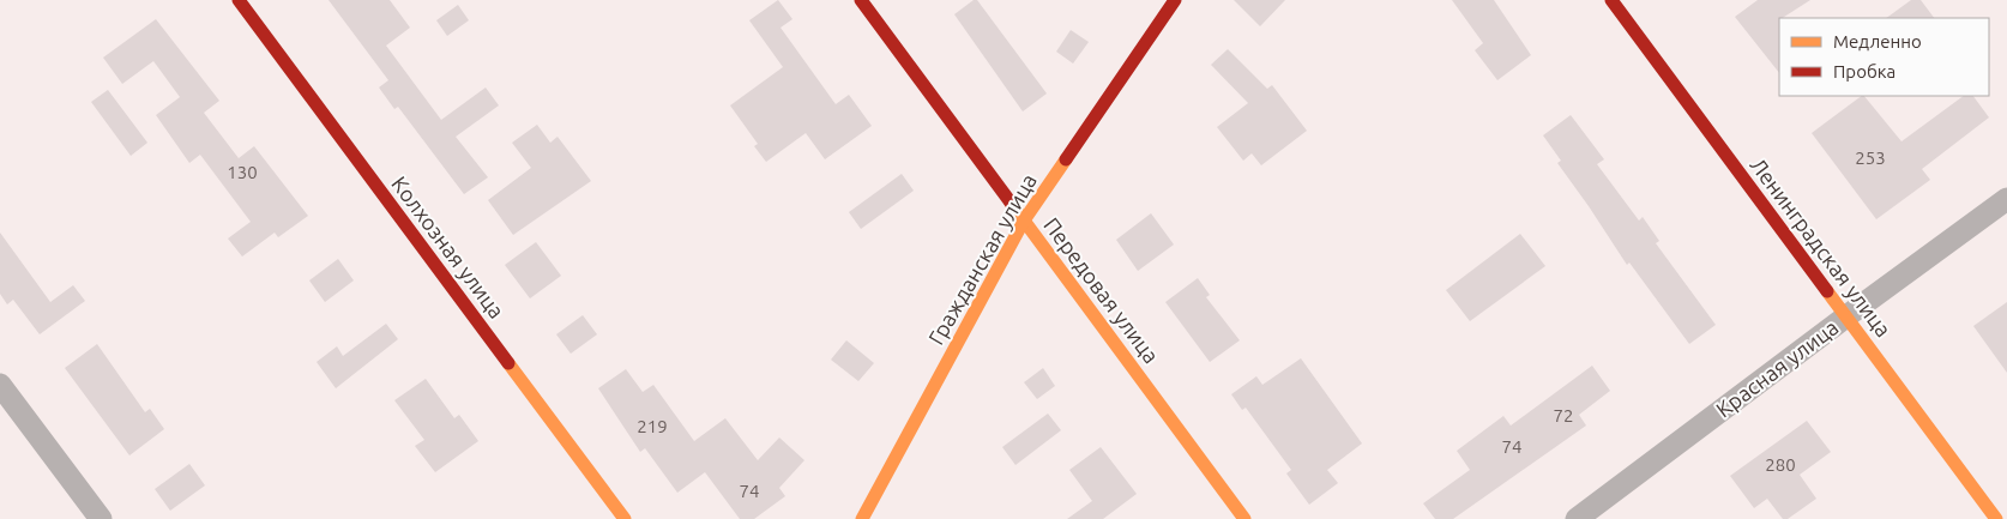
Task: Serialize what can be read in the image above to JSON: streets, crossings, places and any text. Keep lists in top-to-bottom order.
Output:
{
  "streets": {
    "street": [
      "Колхозная улица",
      "Ленинградская улица",
      "Гражданская улица",
      "Передовая улица",
      "Красная улица"
    ]
  },
  "crossings": [
    ["Ленинградская улица", "Красная улица"],
    ["Гражданская улица", "Передовая улица"]
  ],
  "house_numbers": [
    "253",
    "130",
    "72",
    "219",
    "74",
    "280",
    "74"
  ],
  "legend": ["Медленно", "Пробка"]
}
